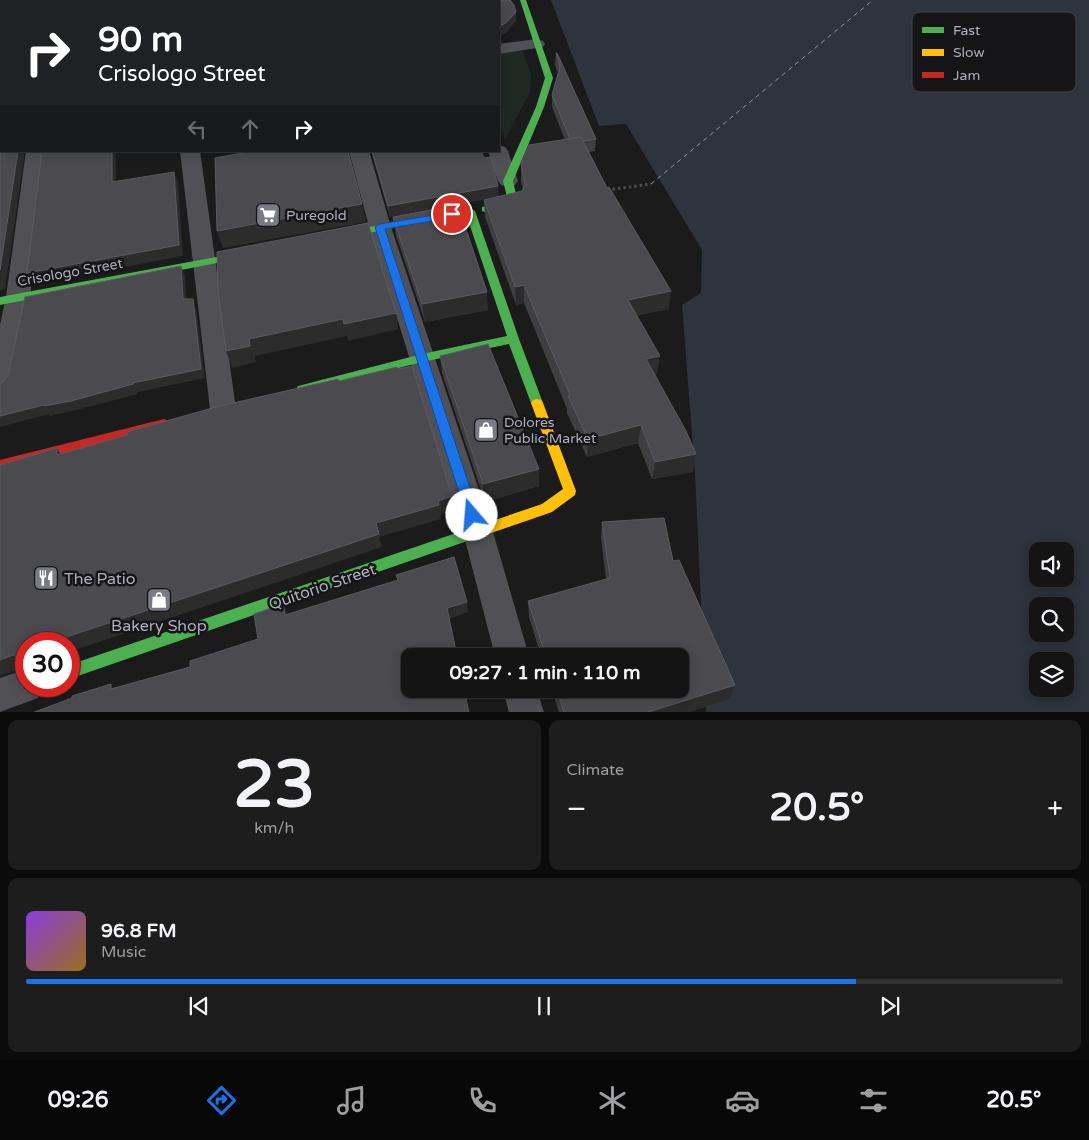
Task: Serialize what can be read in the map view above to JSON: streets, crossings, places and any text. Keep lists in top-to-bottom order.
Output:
{
  "streets": {
    "street": ["Crisologo Street", "Quitorio Street"]
  },
  "places": {
    "supermarket": ["Puregold"],
    "shop": ["Dolores Public Market", "Bakery Shop"],
    "restaurant": ["The Patio"]
  },
  "legend": ["Fast", "Slow", "Jam"],
  "page": {
    "turn": ["90 m", "Crisologo Street"],
    "limit": "30",
    "trip": "09:27 · 1 min · 110 m",
    "tile": [
      ["23", "km/h"],
      "Climate"
    ],
    "heat": ["−", "20.5°", "+"],
    "song": ["96.8 FM", "Music"],
    "tabs": ["09:26", "20.5°"]
  }
}
